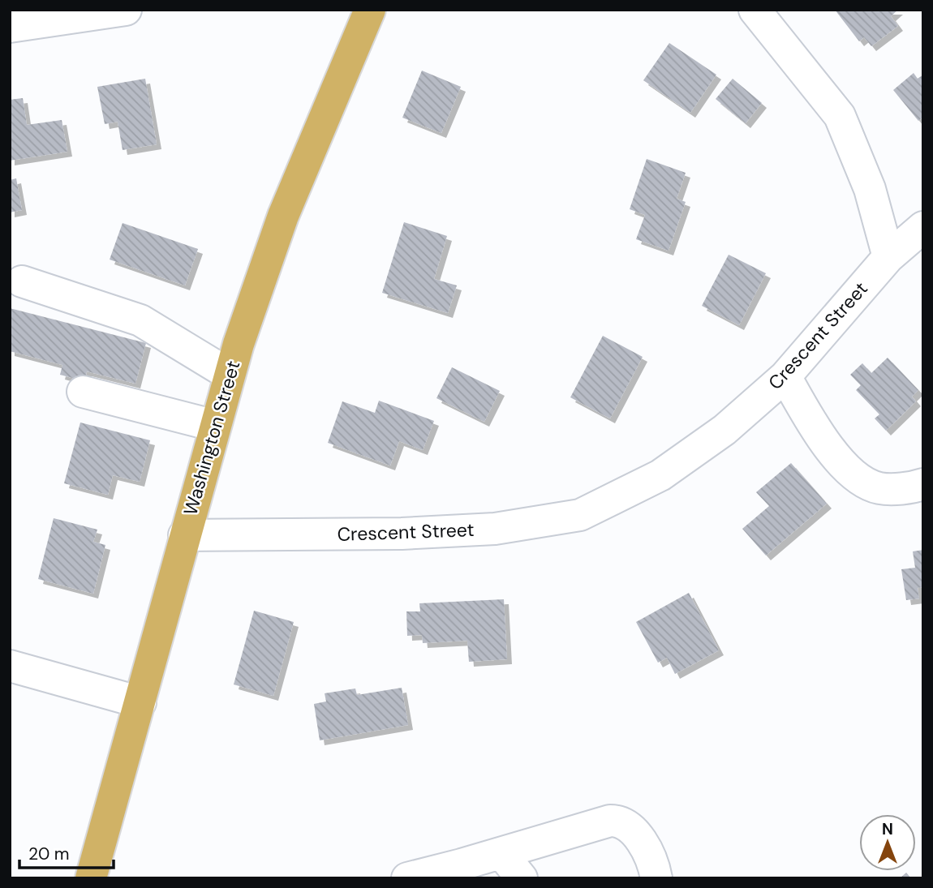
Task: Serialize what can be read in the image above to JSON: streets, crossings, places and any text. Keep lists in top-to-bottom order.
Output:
{
  "streets": {
    "main road": ["Washington Street"],
    "street": ["Crescent Street"]
  },
  "crossings": [
    ["Crescent Street", "Washington Street"]
  ],
  "scale_bar": "20 m",
  "north": "top"
}
